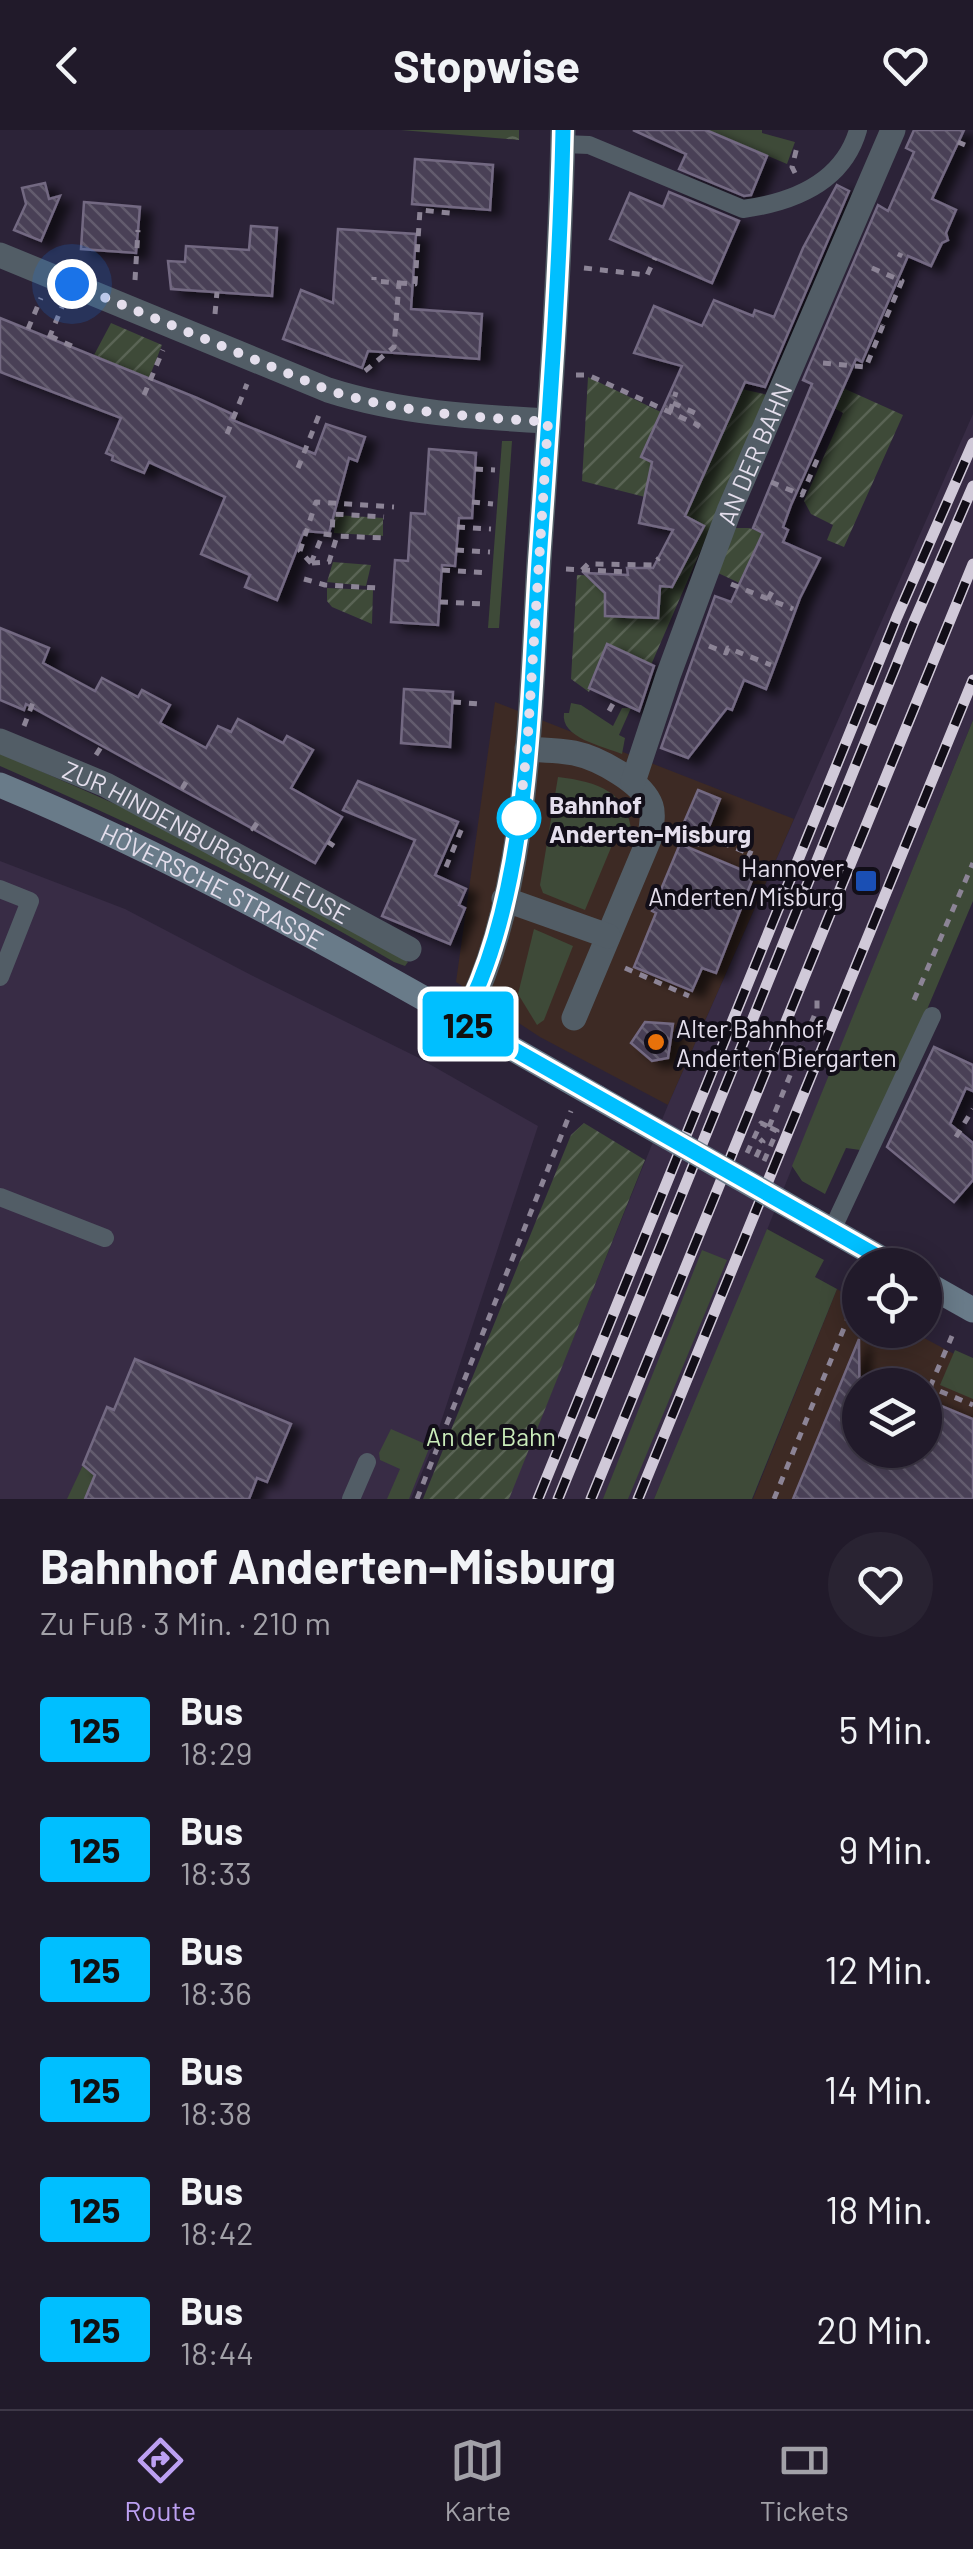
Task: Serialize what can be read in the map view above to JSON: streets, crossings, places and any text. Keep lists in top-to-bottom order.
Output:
{
  "streets": {
    "main road": ["HÖVERSCHE STRASSE"],
    "street": ["AN DER BAHN", "ZUR HINDENBURGSCHLEUSE"]
  },
  "parks": ["An der Bahn"],
  "places": {
    "other": ["Bahnhof Anderten-Misburg", "Alter Bahnhof Anderten Biergarten"],
    "transit": ["Hannover Anderten/Misburg"]
  },
  "lines": ["bus line 125"],
  "page": {
    "header": "Stopwise",
    "on_map": "125",
    "heading": ["Bahnhof Anderten-Misburg", "Zu Fuß · 3 Min. · 210 m"],
    "list": [
      {
        "mark": "125",
        "name": "Bus",
        "note": "18:29",
        "value": "5 Min."
      },
      {
        "mark": "125",
        "name": "Bus",
        "note": "18:33",
        "value": "9 Min."
      },
      {
        "mark": "125",
        "name": "Bus",
        "note": "18:36",
        "value": "12 Min."
      },
      {
        "mark": "125",
        "name": "Bus",
        "note": "18:38",
        "value": "14 Min."
      },
      {
        "mark": "125",
        "name": "Bus",
        "note": "18:42",
        "value": "18 Min."
      },
      {
        "mark": "125",
        "name": "Bus",
        "note": "18:44",
        "value": "20 Min."
      }
    ],
    "tabs": ["Route", "Karte", "Tickets"]
  }
}
